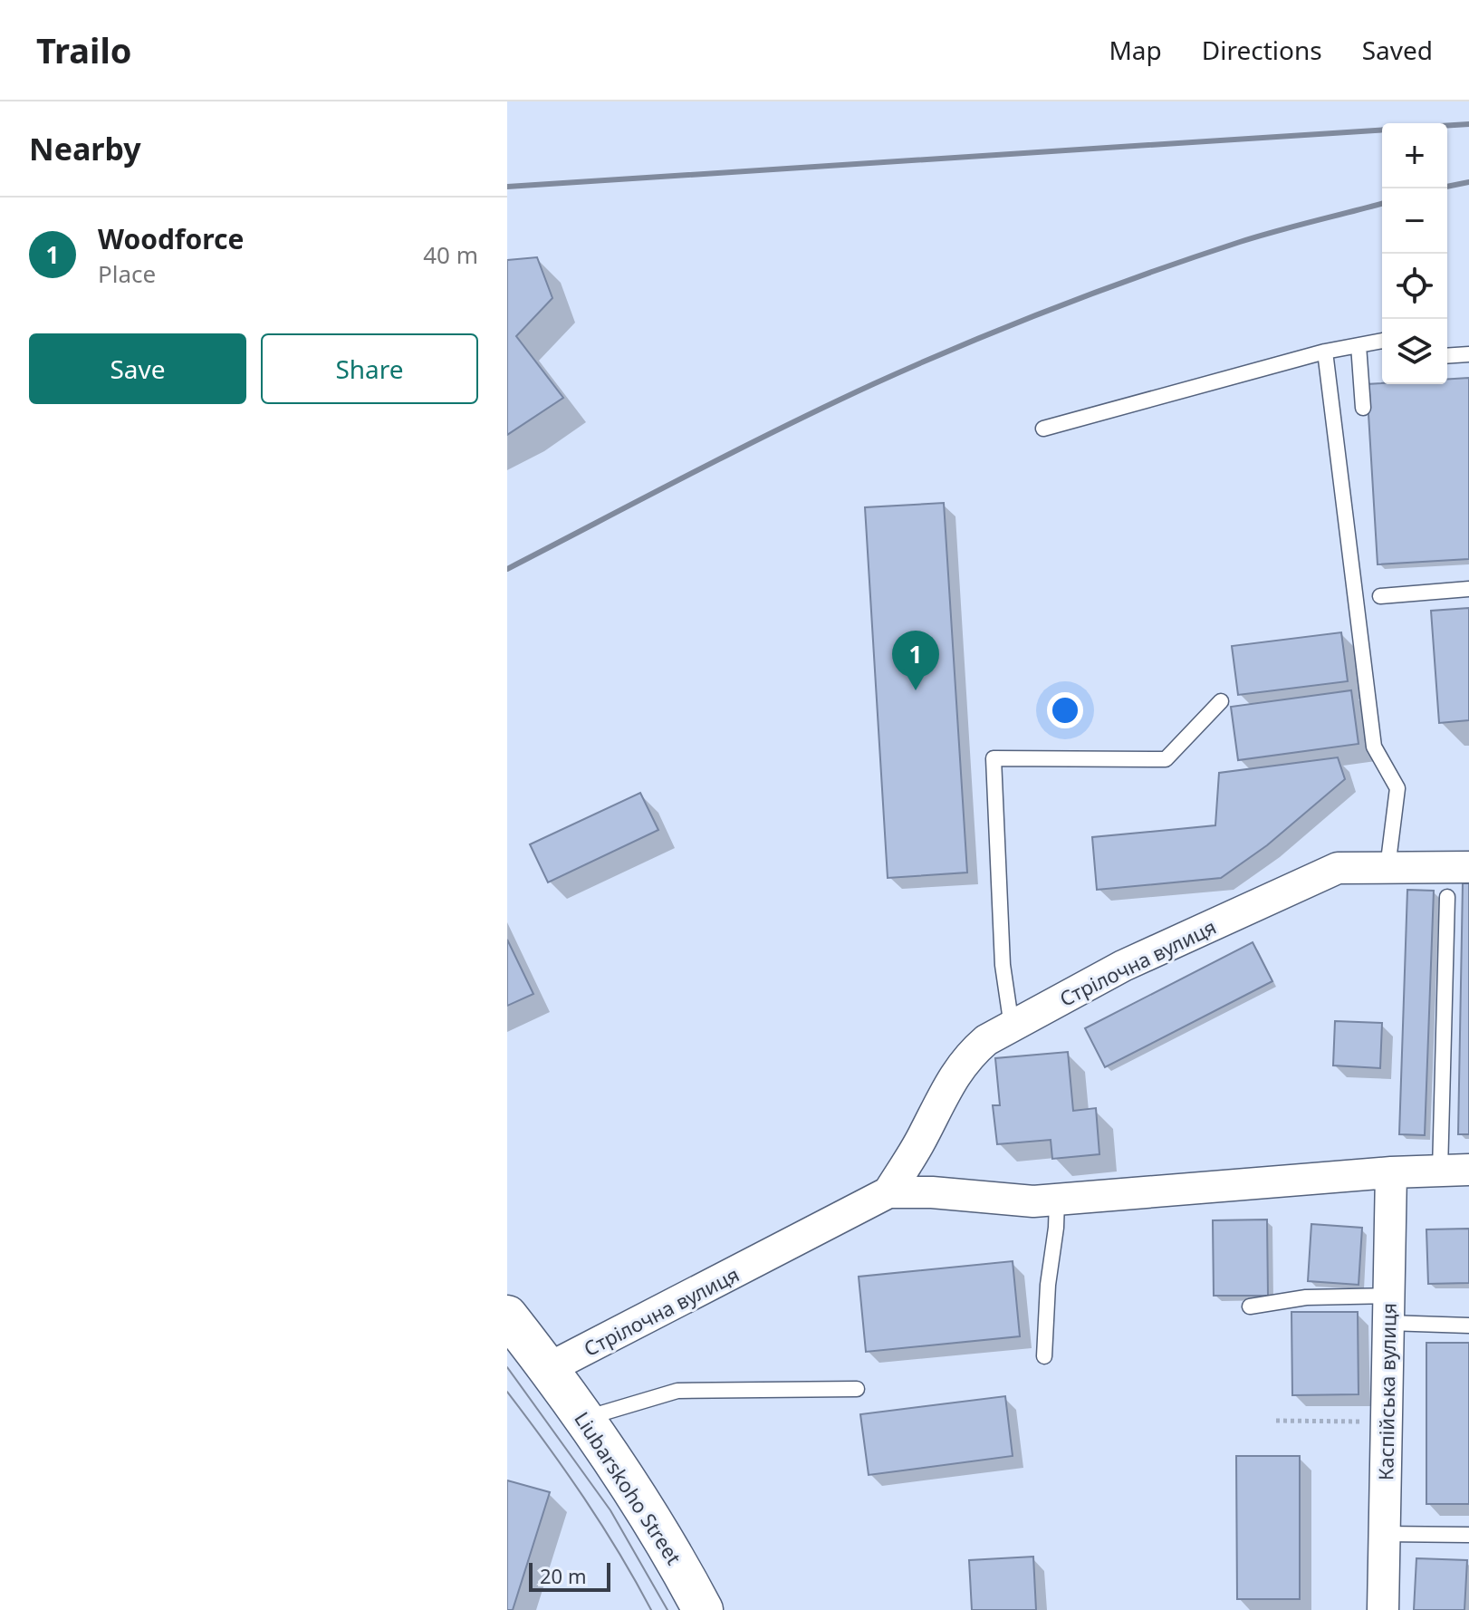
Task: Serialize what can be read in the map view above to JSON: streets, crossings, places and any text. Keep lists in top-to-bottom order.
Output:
{
  "streets": {
    "main road": ["Liubarskoho Street"],
    "street": ["Стрілочна вулиця", "Каспійська вулиця"]
  },
  "crossings": [
    ["Стрілочна вулиця", "Каспійська вулиця"],
    ["Стрілочна вулиця", "Liubarskoho Street"]
  ],
  "scale_bar": "20 m",
  "page": {
    "header": "Trailo",
    "nav": ["Map", "Directions", "Saved"],
    "heading": "Nearby",
    "map_buttons": ["+", "−"],
    "list": [
      {
        "mark": "1",
        "name": "Woodforce",
        "note": "Place",
        "value": "40 m"
      }
    ],
    "buttons": ["Save", "Share"],
    "pins": "1",
    "scale": "20 m"
  }
}
